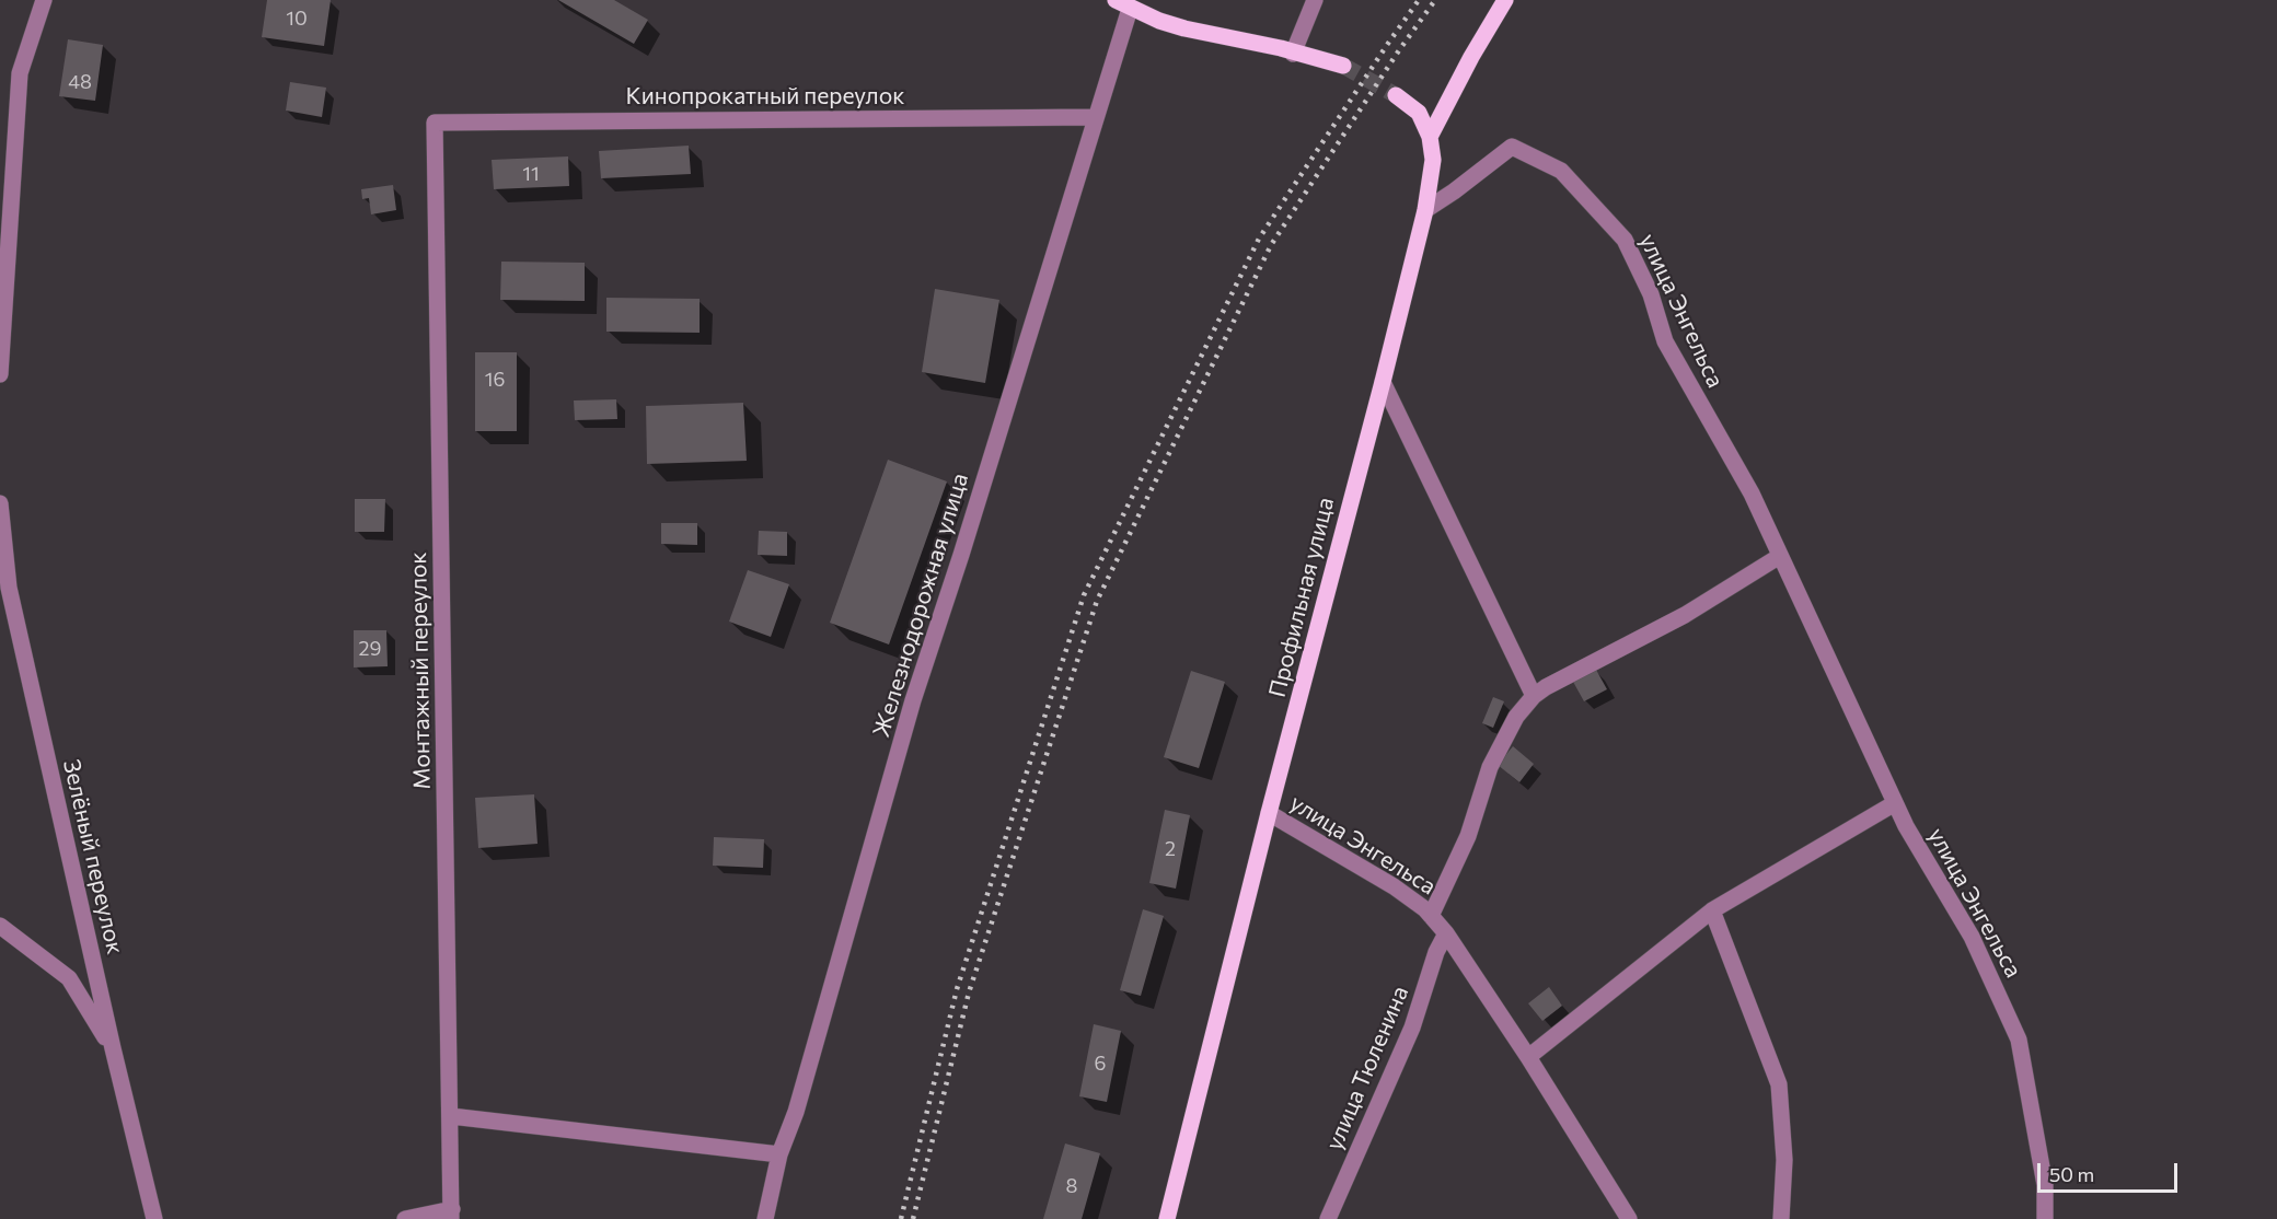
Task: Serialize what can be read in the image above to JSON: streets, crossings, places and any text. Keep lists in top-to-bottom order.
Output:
{
  "streets": {
    "main road": ["Профильная улица"],
    "street": [
      "Кинопрокатный переулок",
      "улица Энгельса",
      "Железнодорожная улица",
      "Монтажный переулок",
      "Зелёный переулок",
      "улица Тюленина"
    ]
  },
  "crossings": [
    ["Кинопрокатный переулок", "Железнодорожная улица"],
    ["Кинопрокатный переулок", "Монтажный переулок"],
    ["улица Энгельса", "Профильная улица"],
    ["улица Энгельса", "улица Тюленина"]
  ],
  "house_numbers": [
    "10",
    "48",
    "11",
    "16",
    "29",
    "2",
    "6",
    "8"
  ],
  "scale_bar": "50 m"
}
